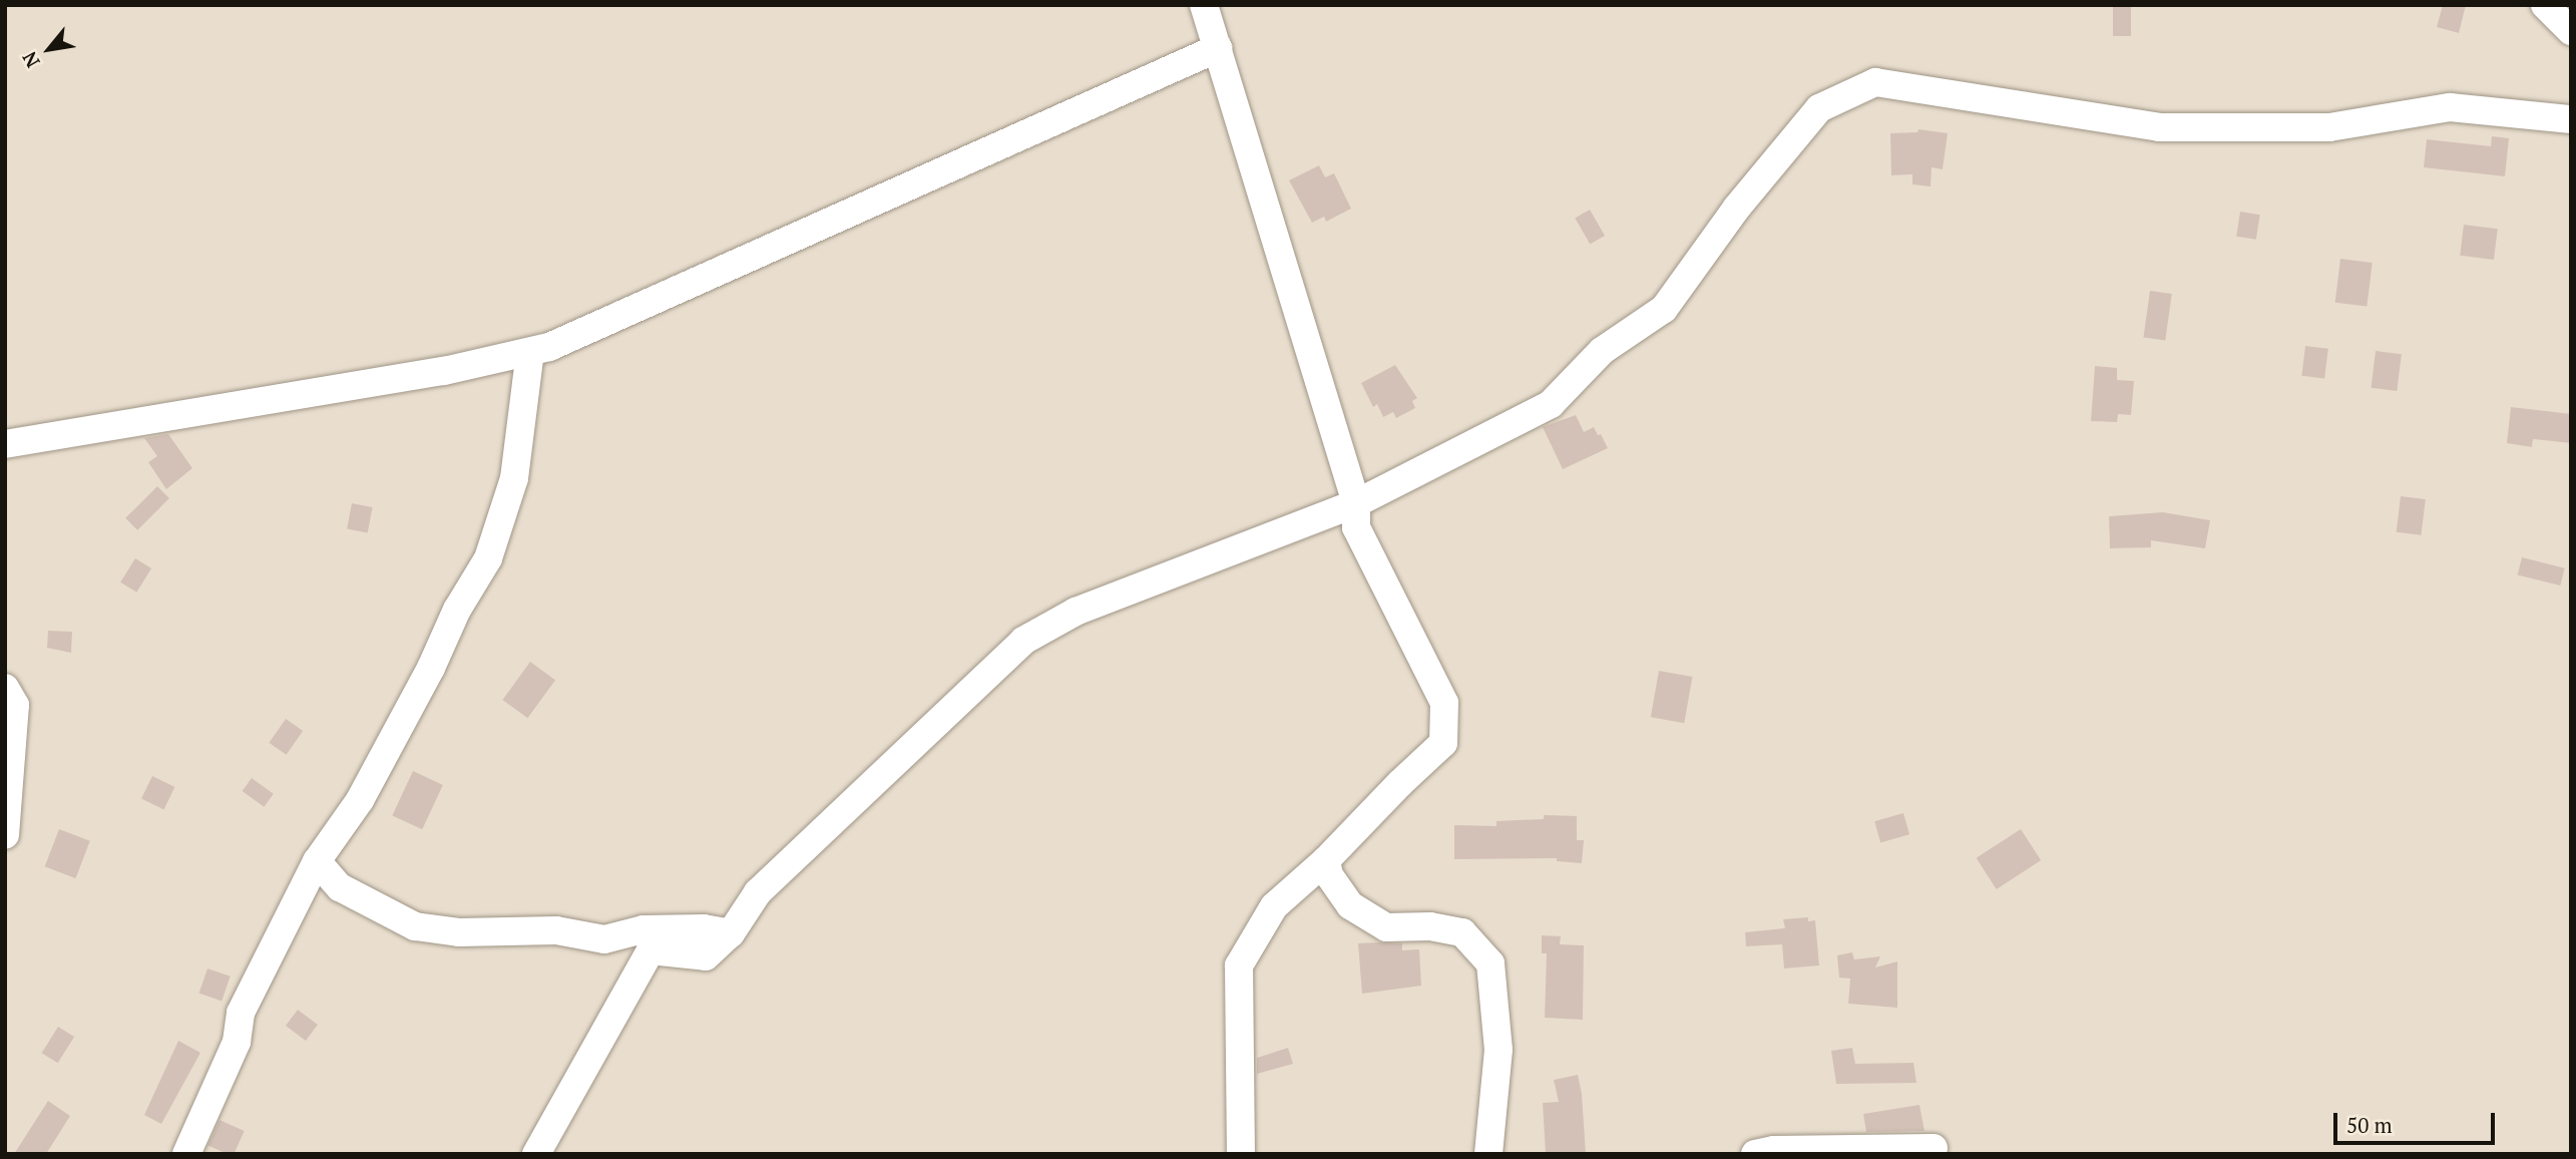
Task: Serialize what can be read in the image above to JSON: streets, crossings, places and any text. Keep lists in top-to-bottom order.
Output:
{
  "scale_bar": "50 m",
  "north": "bottom left"
}
